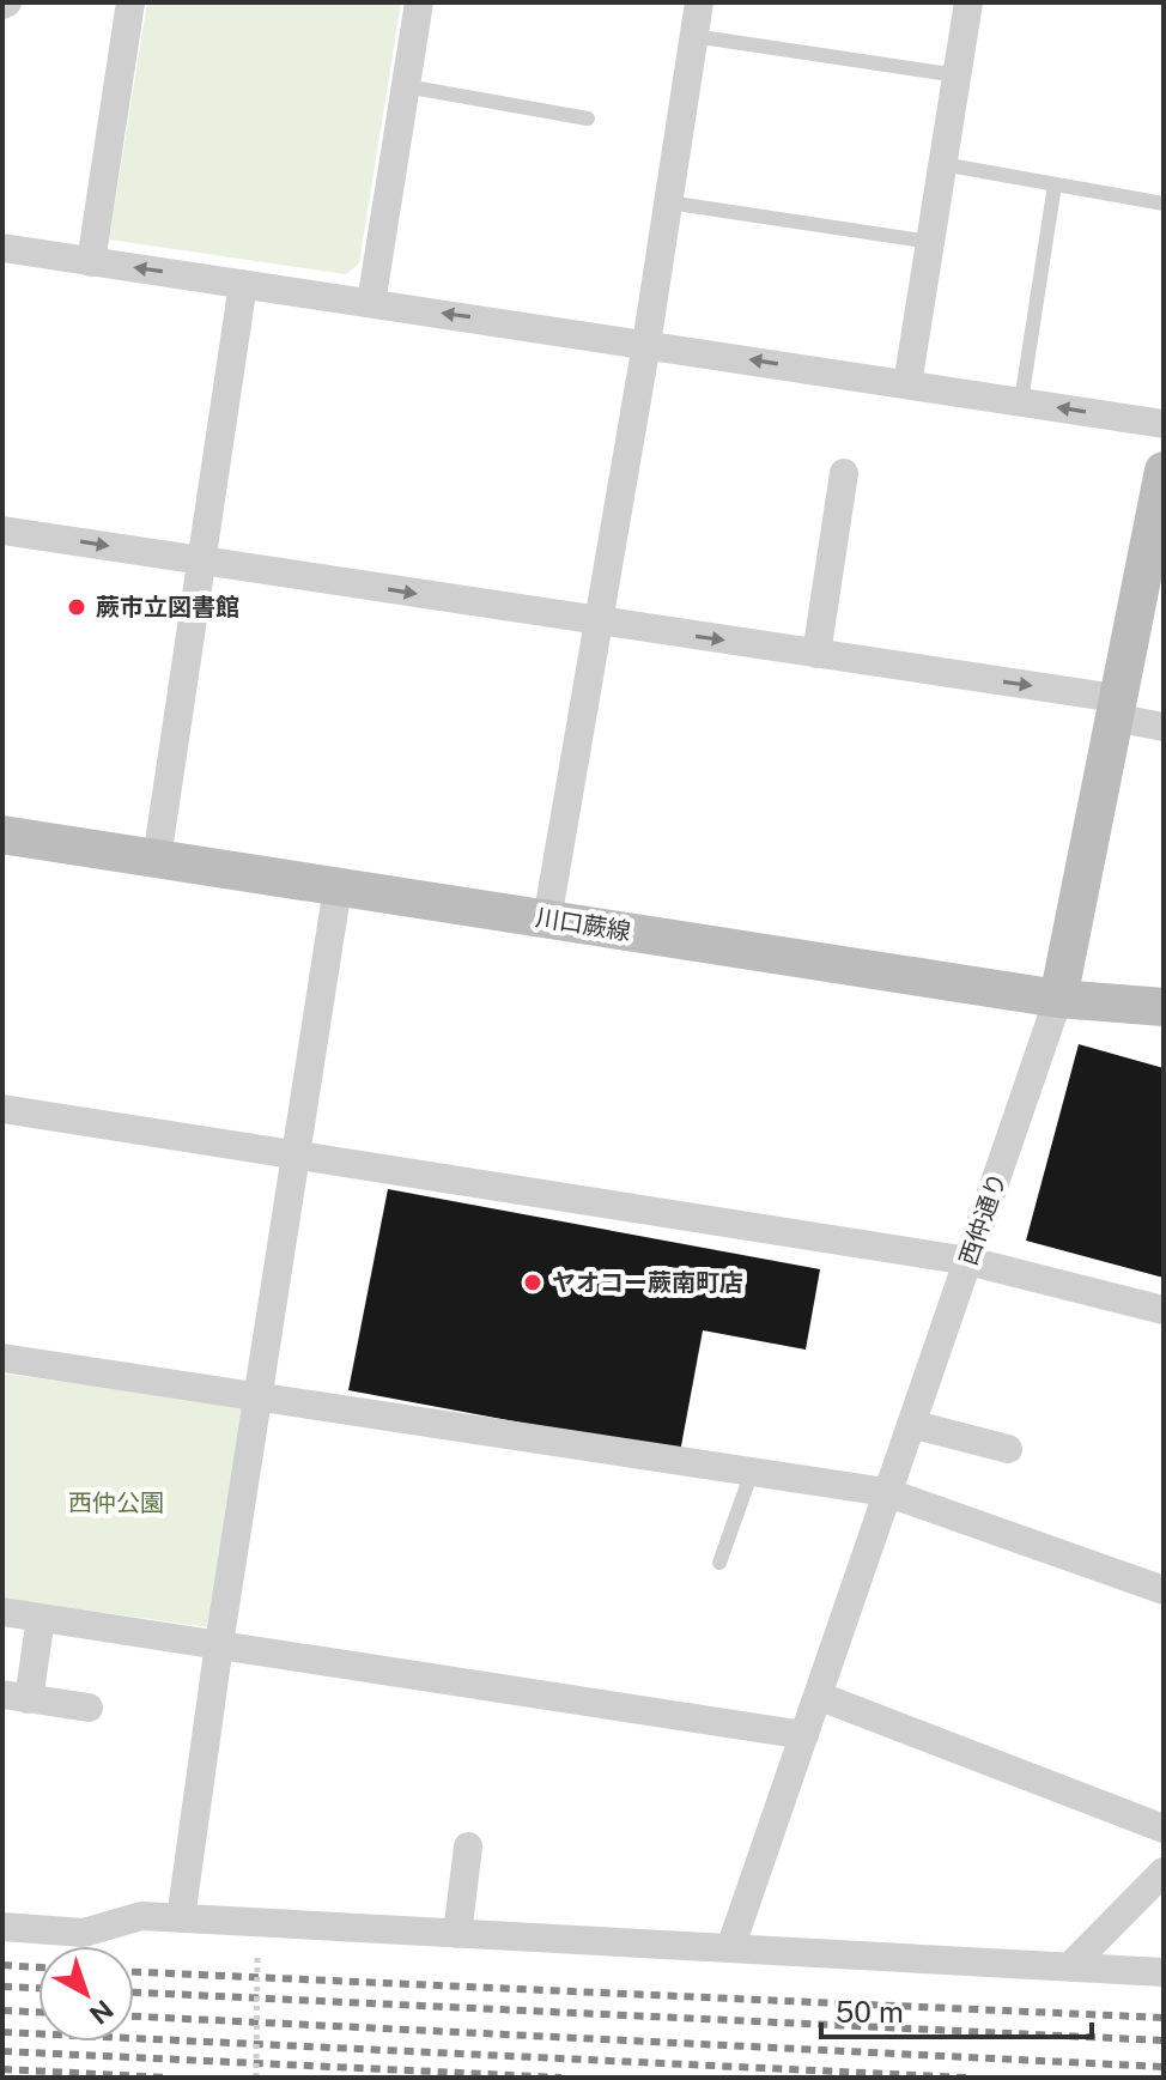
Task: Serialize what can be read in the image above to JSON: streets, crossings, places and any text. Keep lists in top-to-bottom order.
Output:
{
  "streets": {
    "main road": ["川口蕨線", "西仲通り"]
  },
  "crossings": [
    ["川口蕨線", "西仲通り"]
  ],
  "parks": ["西仲公園"],
  "places": ["蕨市立図書館", "ヤオコー蕨南町店"],
  "scale_bar": "50 m",
  "north": "bottom right"
}
